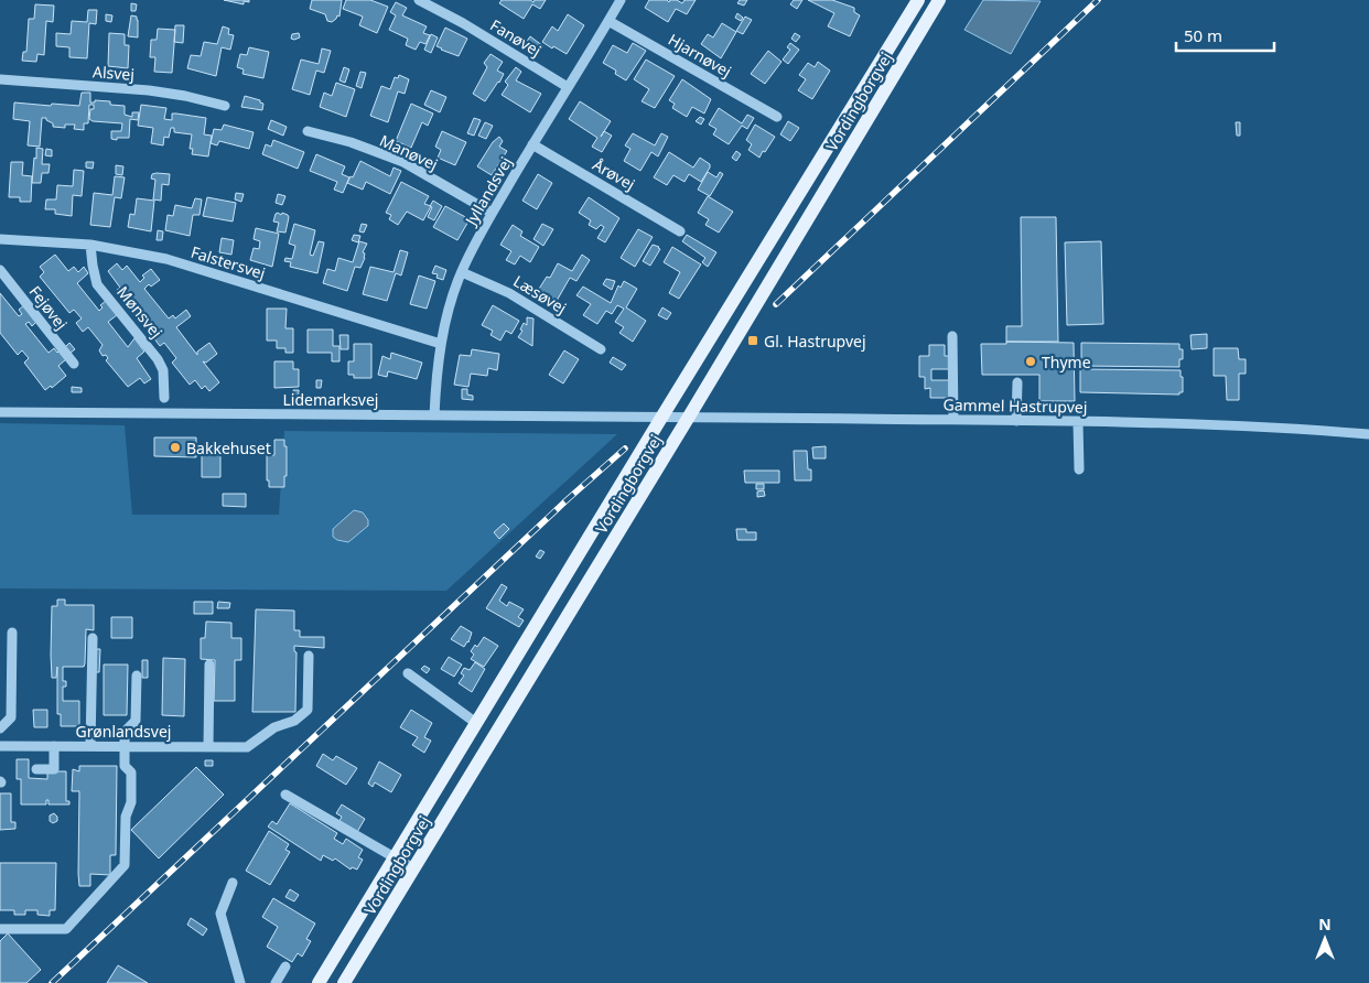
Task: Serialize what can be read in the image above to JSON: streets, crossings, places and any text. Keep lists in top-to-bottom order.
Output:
{
  "streets": {
    "main road": ["Vordingborgvej"],
    "street": [
      "Fanøvej",
      "Hjarnøvej",
      "Alsvej",
      "Manøvej",
      "Årøvej",
      "Jyllandsvej",
      "Falstersvej",
      "Læsøvej",
      "Fejøvej",
      "Mønsvej",
      "Lidemarksvej",
      "Gammel Hastrupvej",
      "Grønlandsvej"
    ]
  },
  "crossings": [
    ["Fanøvej", "Jyllandsvej"],
    ["Hjarnøvej", "Jyllandsvej"],
    ["Vordingborgvej", "Lidemarksvej"],
    ["Vordingborgvej", "Gammel Hastrupvej"],
    ["Manøvej", "Jyllandsvej"],
    ["Årøvej", "Jyllandsvej"],
    ["Jyllandsvej", "Falstersvej"],
    ["Jyllandsvej", "Læsøvej"],
    ["Jyllandsvej", "Lidemarksvej"],
    ["Falstersvej", "Mønsvej"],
    ["Lidemarksvej", "Gammel Hastrupvej"]
  ],
  "places": {
    "transit": ["Gl. Hastrupvej"],
    "other": ["Thyme", "Bakkehuset"]
  },
  "scale_bar": "50 m",
  "north": "top"
}
